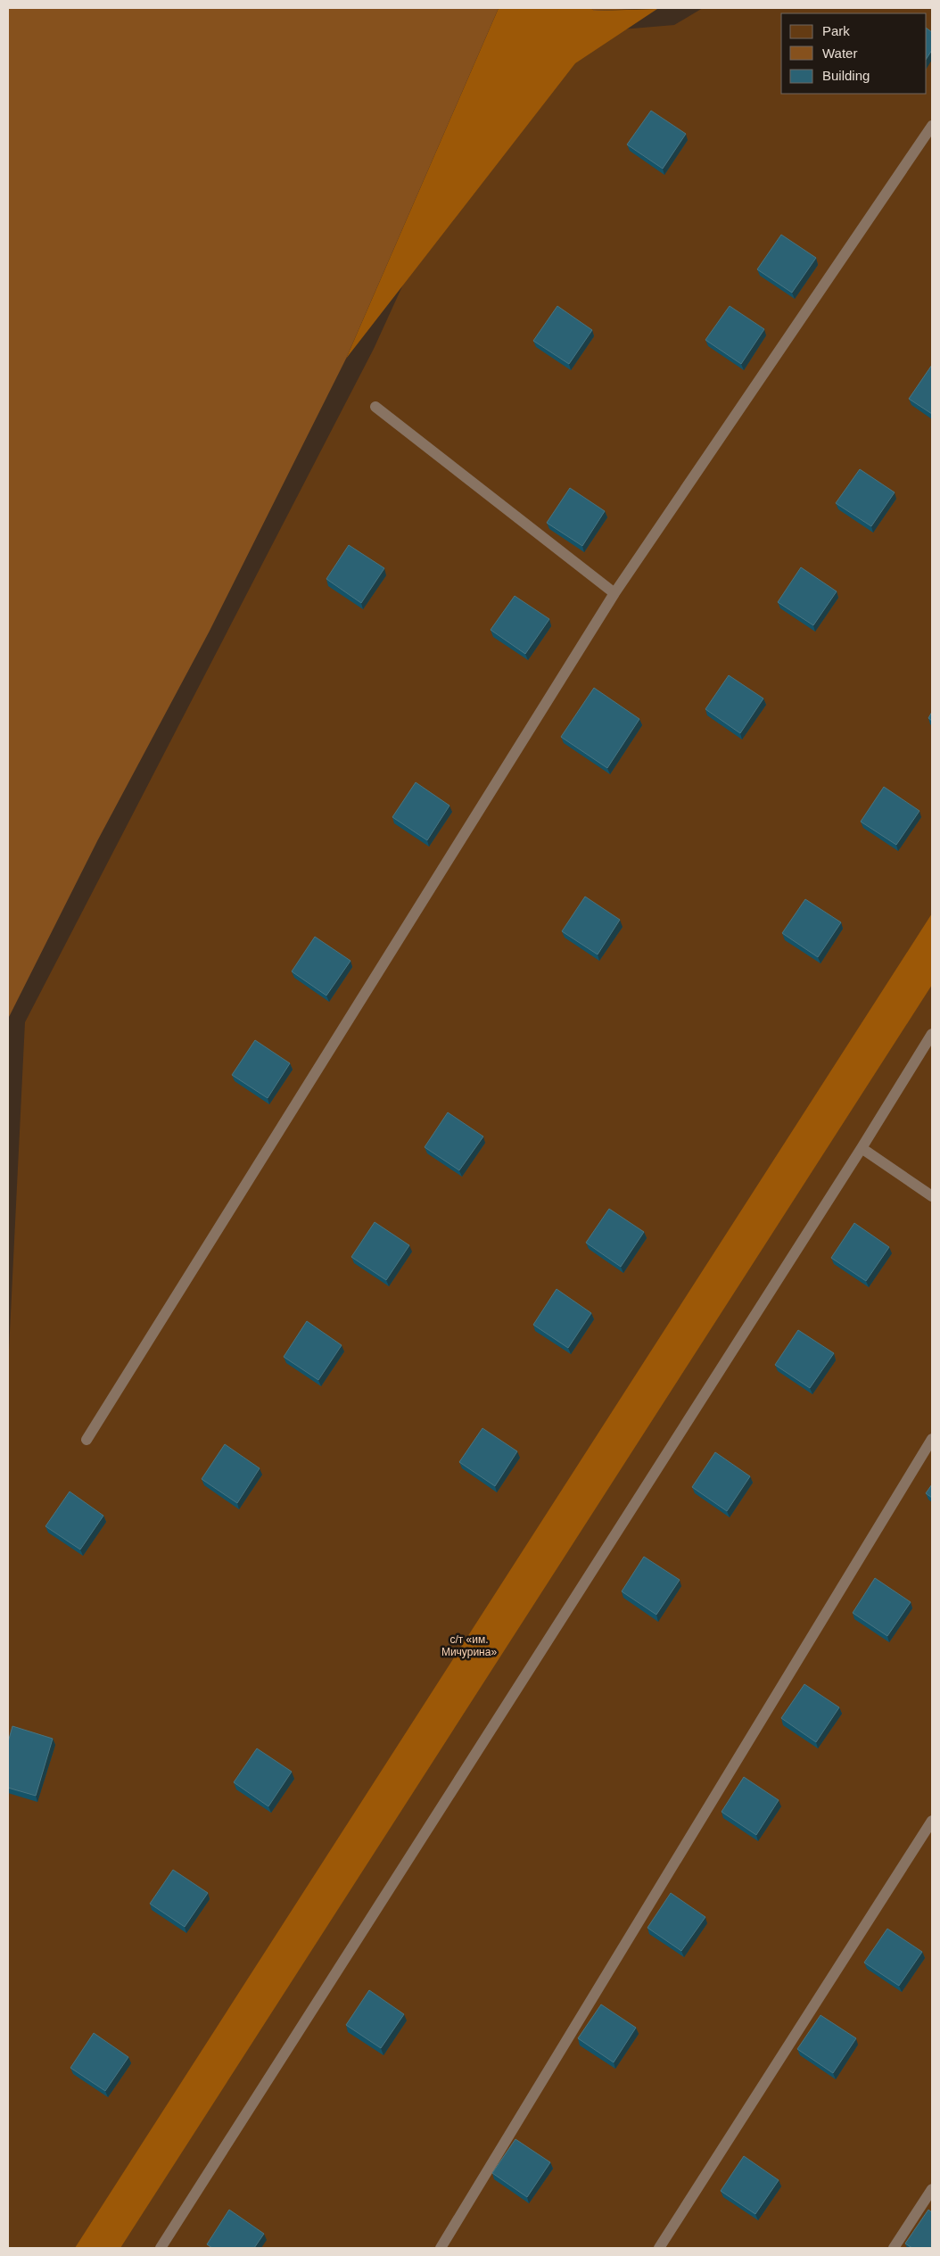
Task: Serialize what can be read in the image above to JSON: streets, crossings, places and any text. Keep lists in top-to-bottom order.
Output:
{
  "parks": ["с/т «им. Мичурина»"],
  "legend": ["Park", "Water", "Building"]
}
